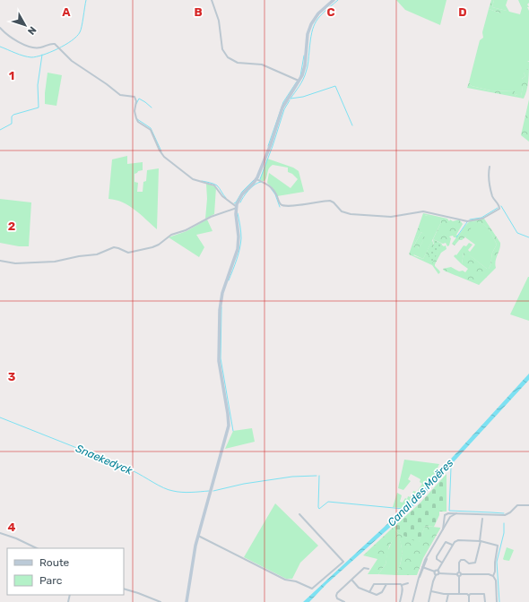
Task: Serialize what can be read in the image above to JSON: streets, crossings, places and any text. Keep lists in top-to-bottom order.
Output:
{
  "water": ["Snaekedyck", "Canal des Moëres"],
  "legend": ["Route", "Parc"],
  "north": "bottom right",
  "grid": {
    "columns": [
      "A",
      "B",
      "C",
      "D"
    ],
    "rows": [
      "1",
      "2",
      "3",
      "4"
    ]
  }
}
